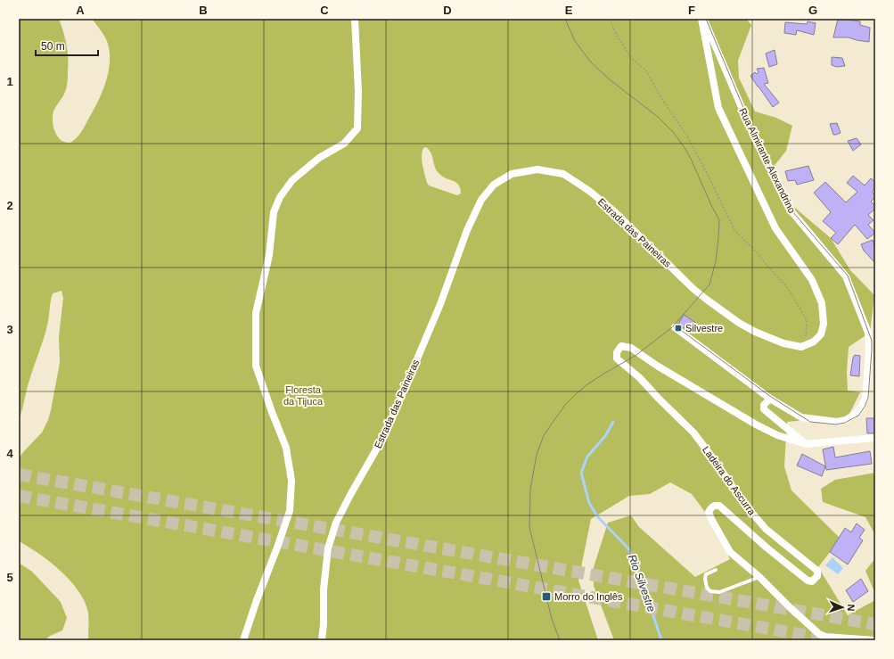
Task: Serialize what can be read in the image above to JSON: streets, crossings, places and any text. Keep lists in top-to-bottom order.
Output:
{
  "streets": {
    "street": ["Rua Almirante Alexandrino", "Estrada das Paineiras", "Ladeira do Ascurra"]
  },
  "water": ["Rio Silvestre"],
  "parks": ["Floresta da Tijuca"],
  "places": {
    "transit": ["Silvestre", "Morro do Inglês"]
  },
  "scale_bar": "50 m",
  "north": "right",
  "grid": {
    "columns": [
      "A",
      "B",
      "C",
      "D",
      "E",
      "F",
      "G"
    ],
    "rows": [
      "1",
      "2",
      "3",
      "4",
      "5"
    ]
  }
}
